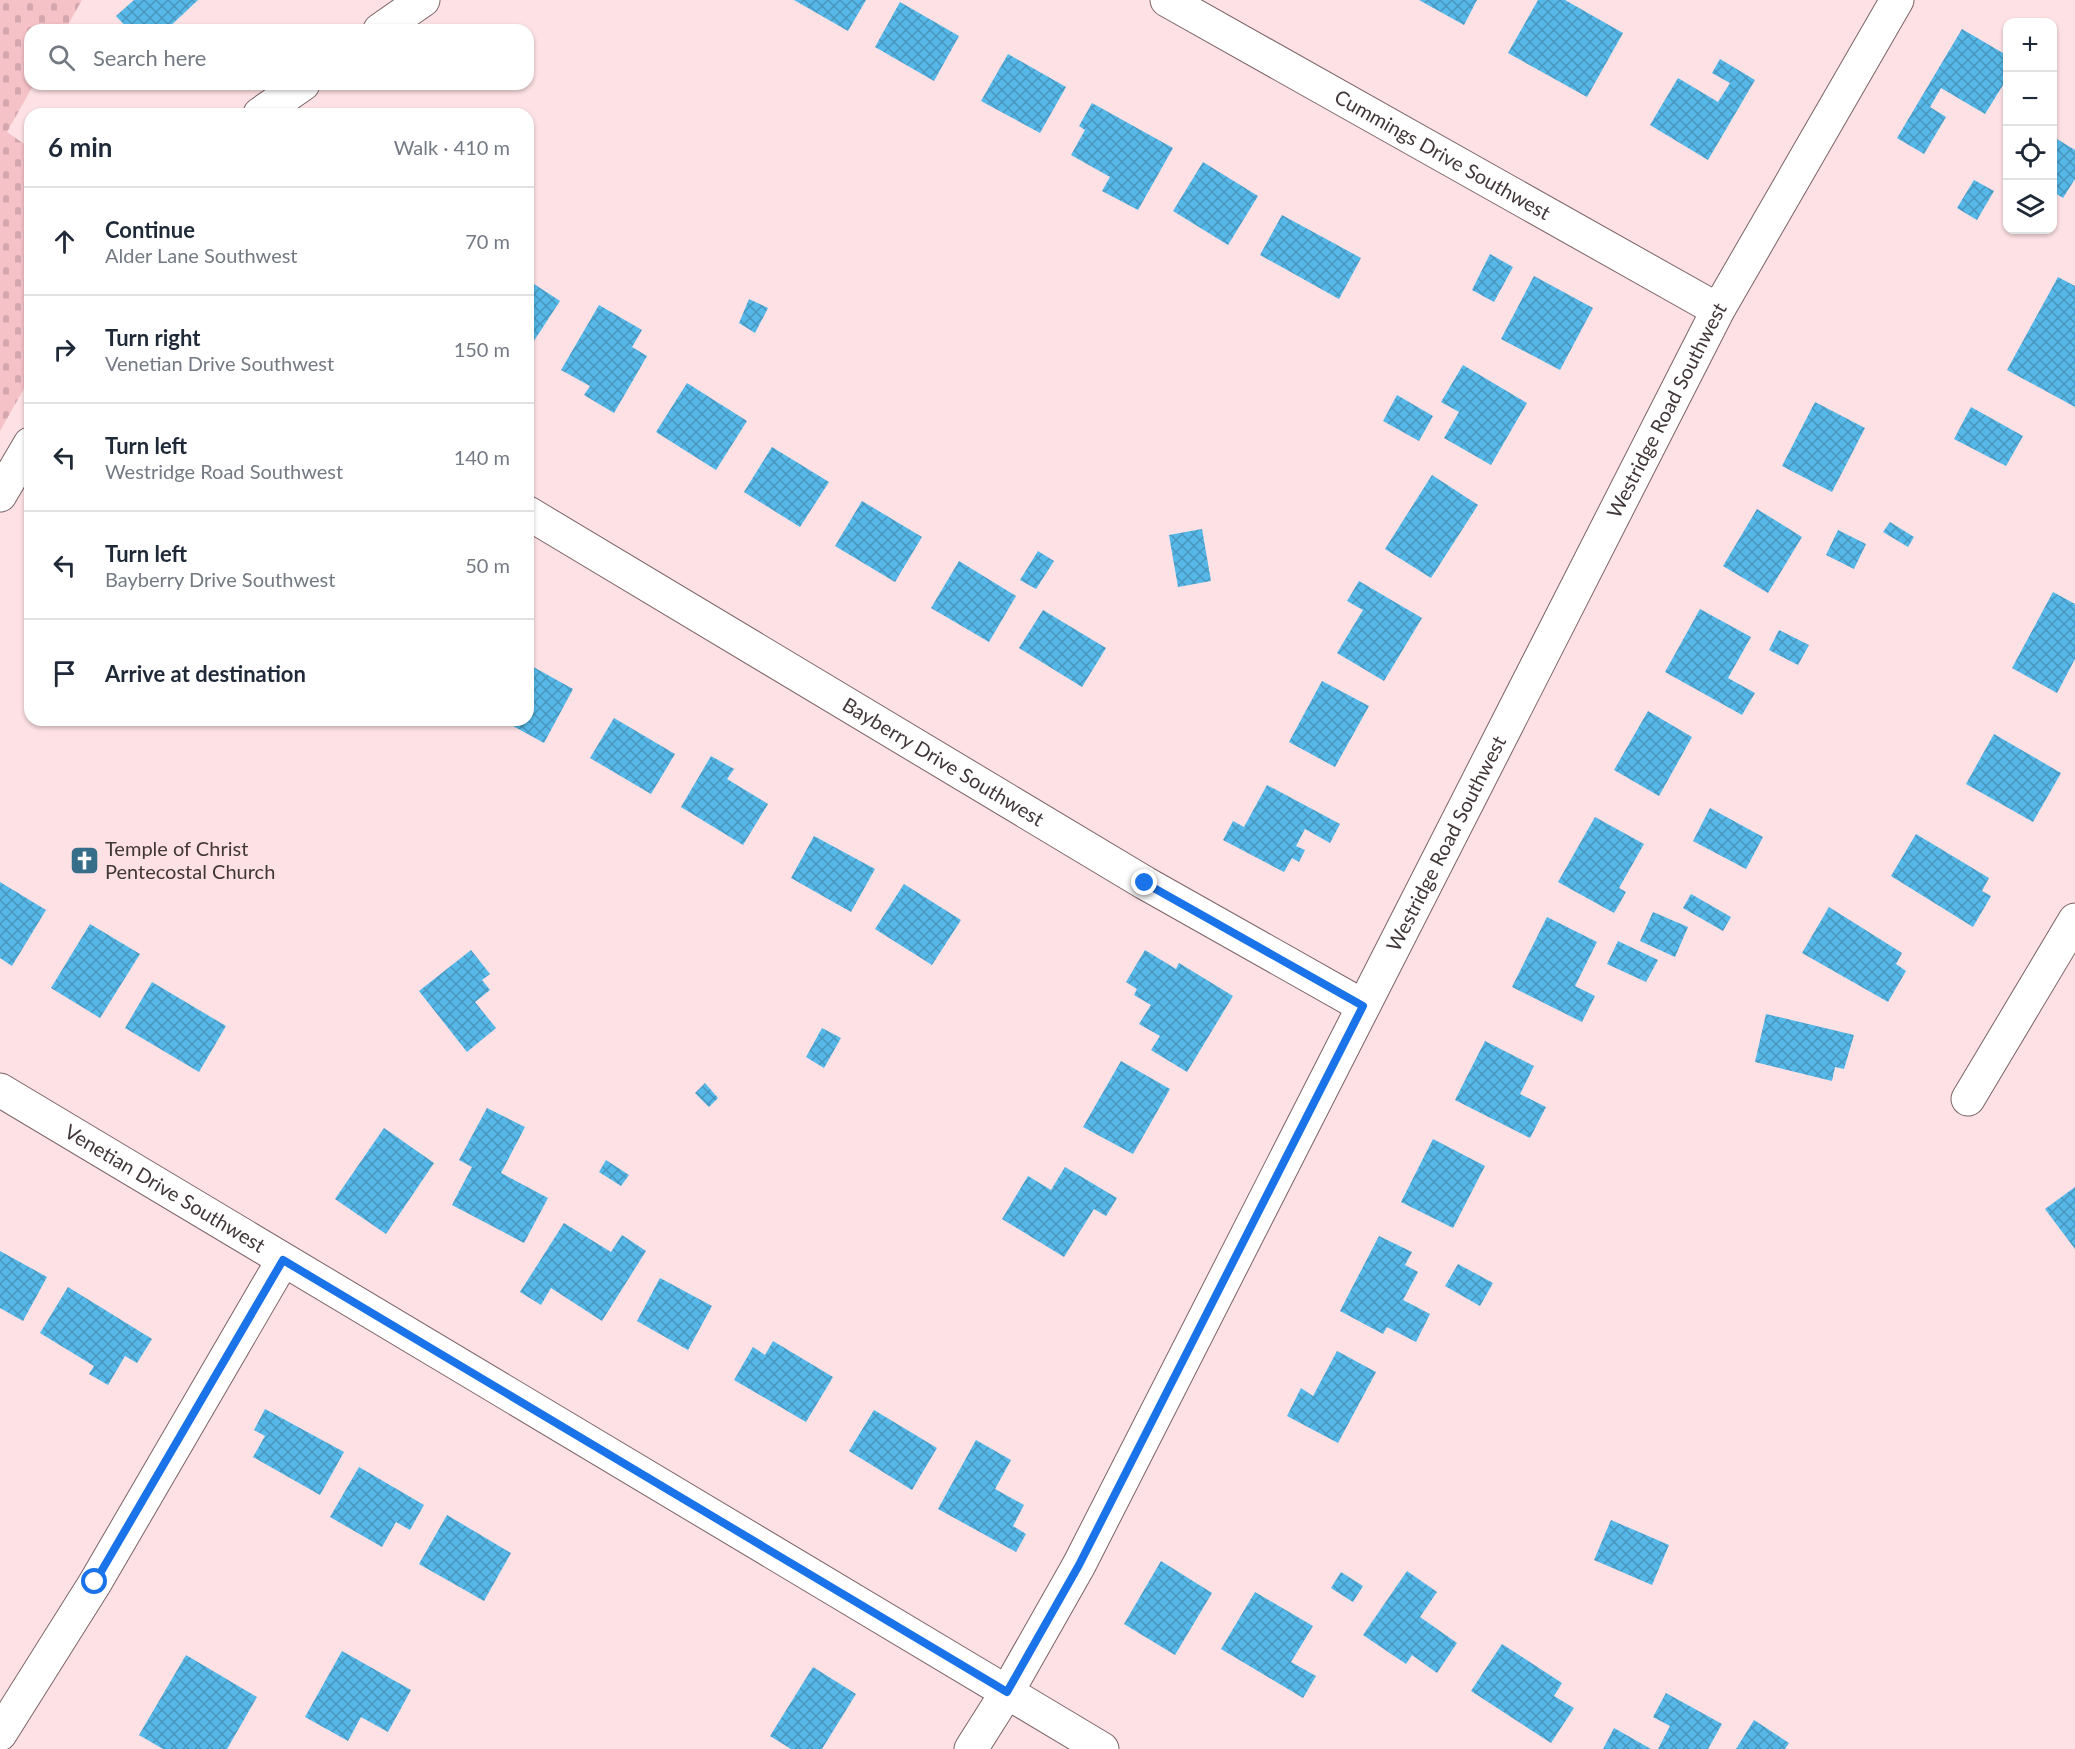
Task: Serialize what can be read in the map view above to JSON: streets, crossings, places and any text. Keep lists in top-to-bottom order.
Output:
{
  "streets": {
    "street": [
      "Cummings Drive Southwest",
      "Westridge Road Southwest",
      "Bayberry Drive Southwest",
      "Venetian Drive Southwest"
    ]
  },
  "crossings": [
    ["Cummings Drive Southwest", "Westridge Road Southwest"],
    ["Westridge Road Southwest", "Bayberry Drive Southwest"],
    ["Westridge Road Southwest", "Venetian Drive Southwest"]
  ],
  "places": {
    "church": ["Temple of Christ Pentecostal Church"]
  },
  "page": {
    "map_buttons": ["+", "−"],
    "search": "Search here",
    "heading": ["6 min", "Walk · 410 m"],
    "list": [
      ["Continue", "Alder Lane Southwest", "70 m"],
      ["Turn right", "Venetian Drive Southwest", "150 m"],
      ["Turn left", "Westridge Road Southwest", "140 m"],
      ["Turn left", "Bayberry Drive Southwest", "50 m"],
      "Arrive at destination"
    ]
  }
}
